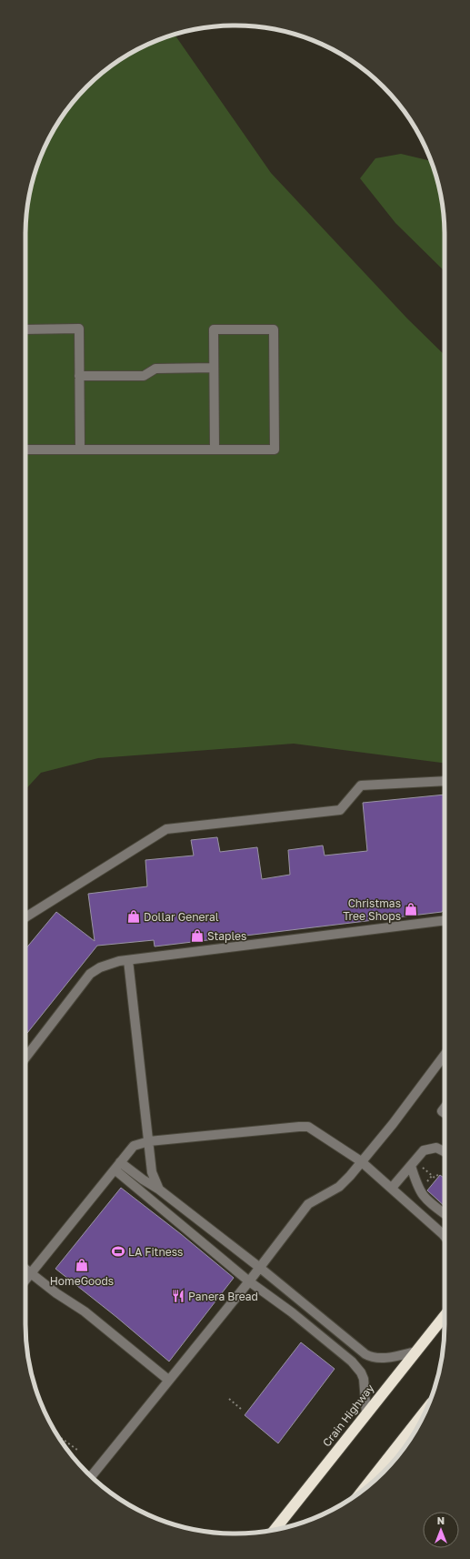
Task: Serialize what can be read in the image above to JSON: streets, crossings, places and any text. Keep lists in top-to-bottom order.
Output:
{
  "streets": {
    "highway": ["Crain Highway"]
  },
  "places": {
    "shop": [
      "Christmas Tree Shops",
      "Dollar General",
      "Staples",
      "HomeGoods"
    ],
    "sports": ["LA Fitness"],
    "restaurant": ["Panera Bread"]
  },
  "north": "top"
}
